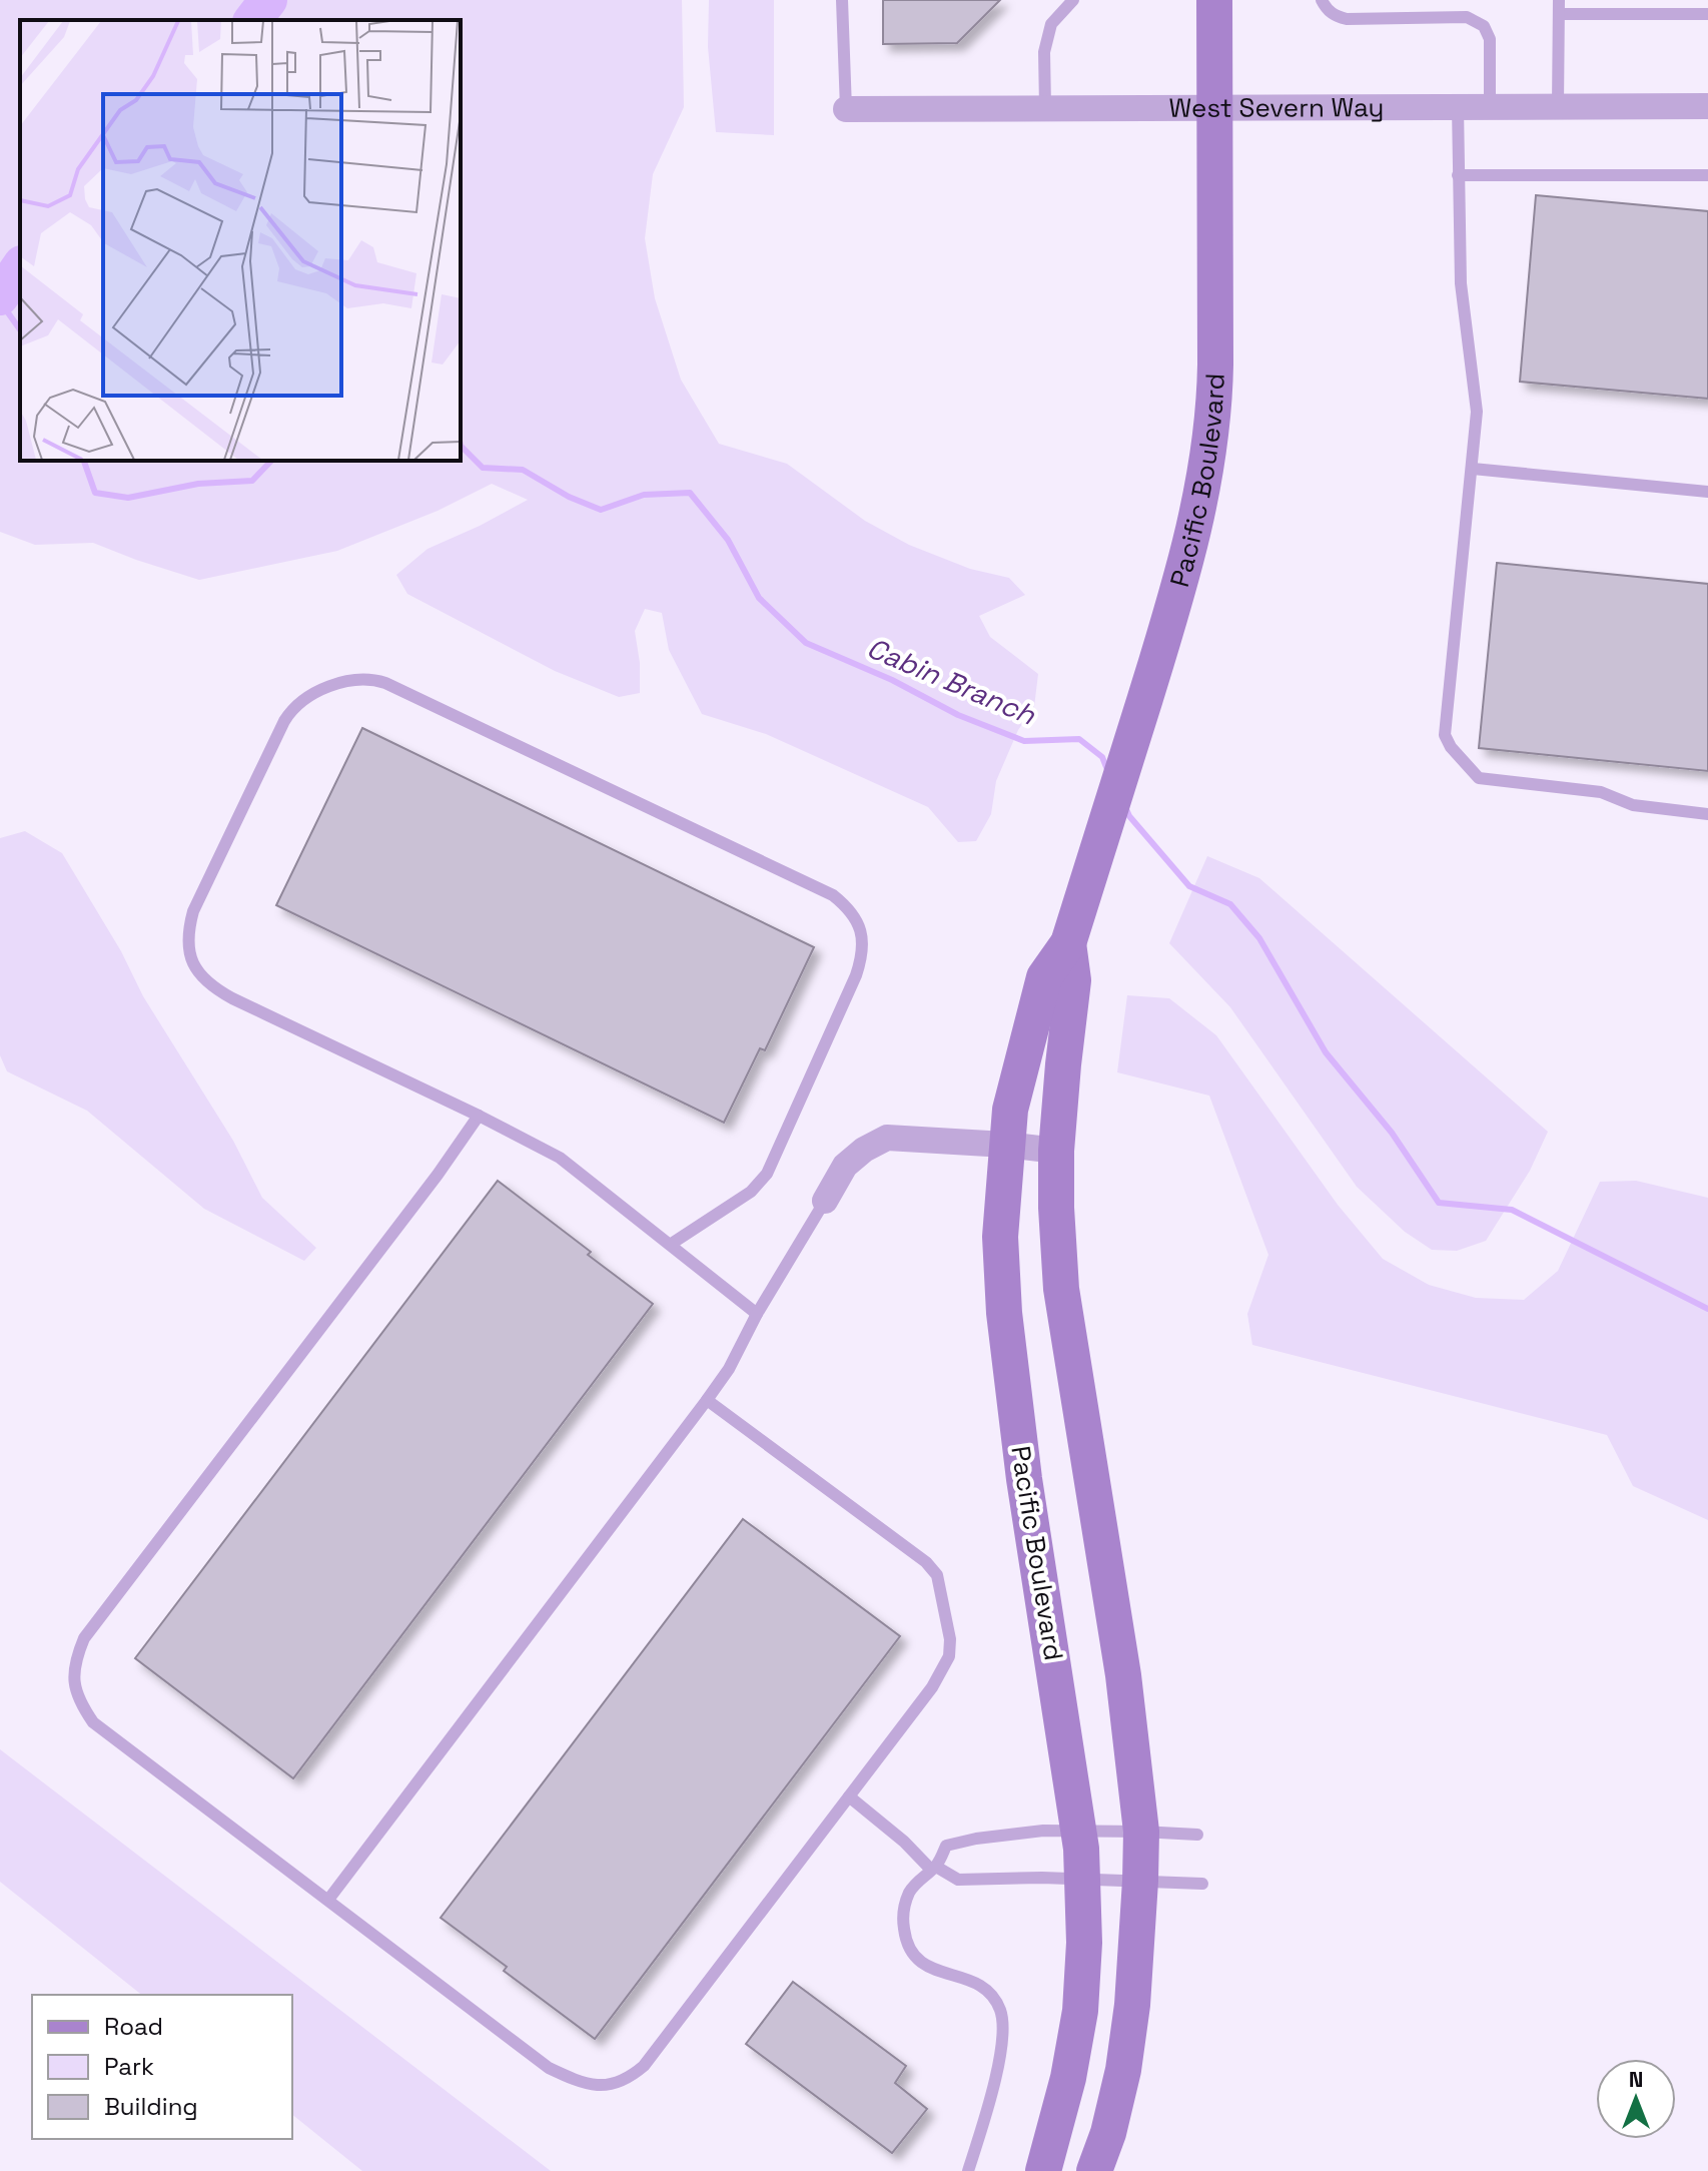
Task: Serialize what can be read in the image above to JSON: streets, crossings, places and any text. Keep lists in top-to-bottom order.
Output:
{
  "streets": {
    "main road": ["Pacific Boulevard"],
    "street": ["West Severn Way"]
  },
  "crossings": [
    ["West Severn Way", "Pacific Boulevard"]
  ],
  "water": ["Cabin Branch"],
  "legend": ["Road", "Park", "Building"],
  "north": "top"
}
